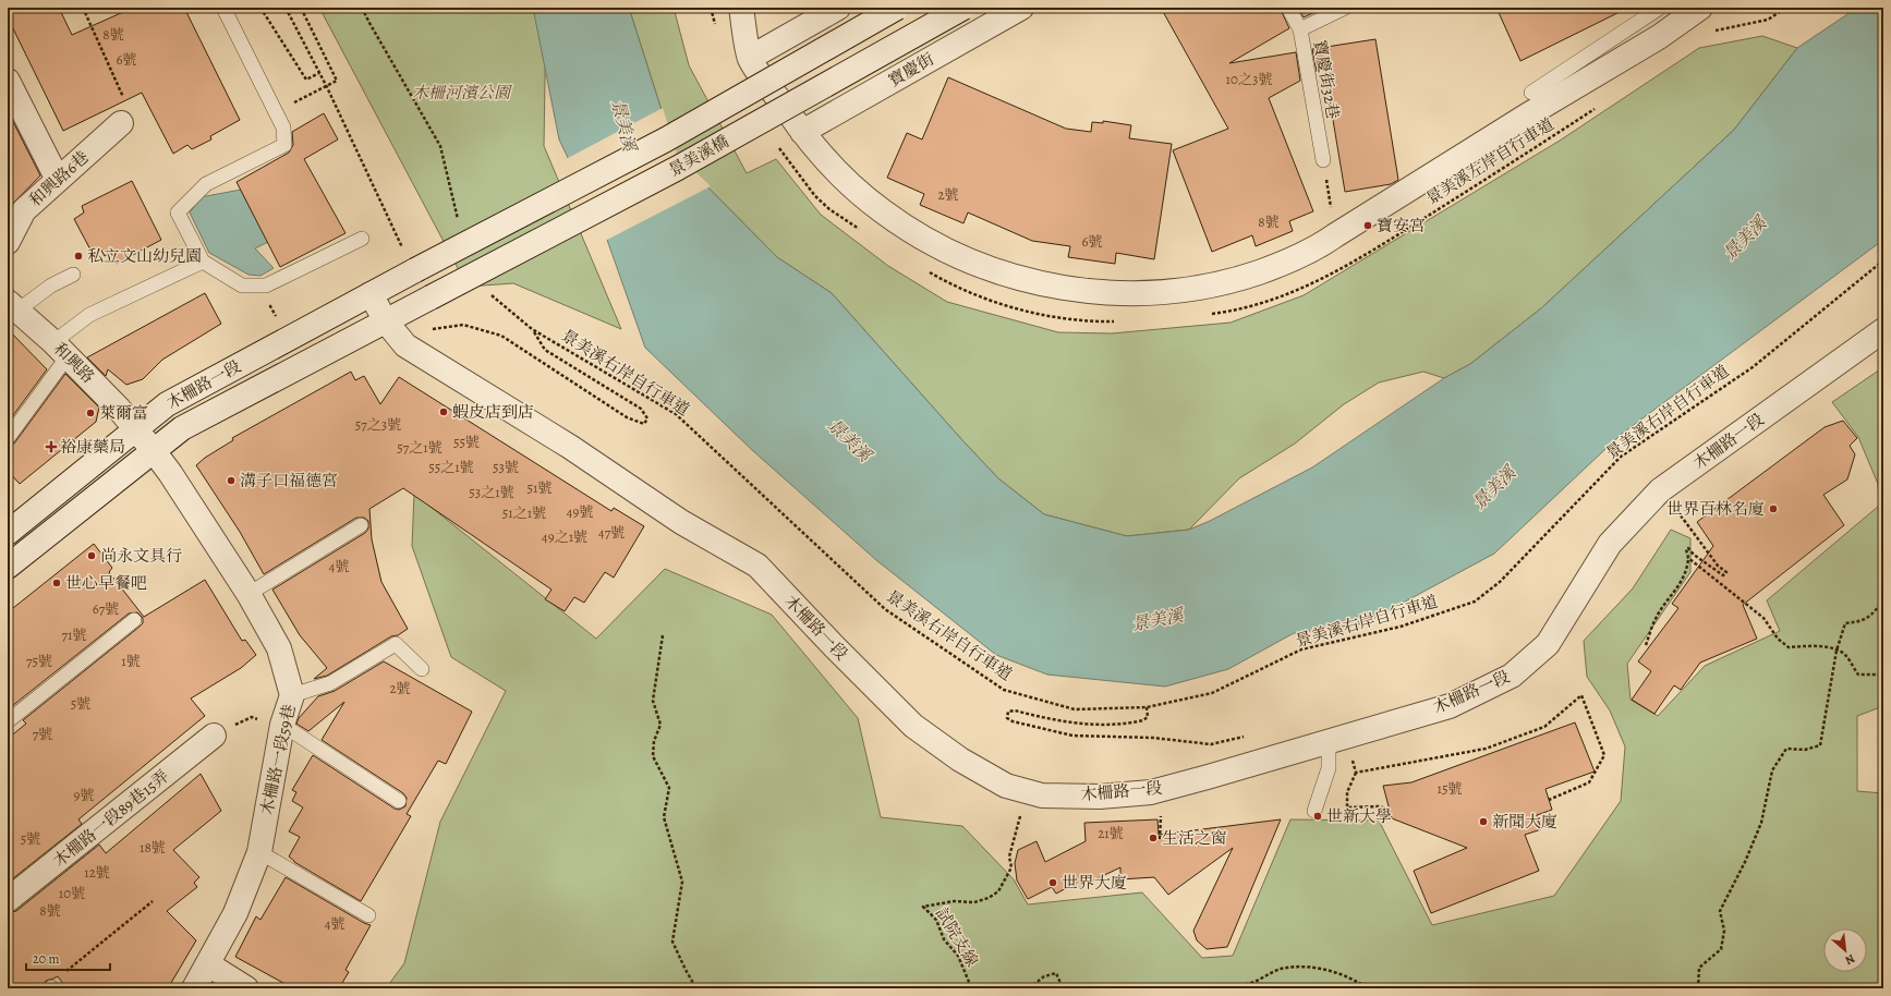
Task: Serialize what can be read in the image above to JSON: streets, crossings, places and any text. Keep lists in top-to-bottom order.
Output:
{
  "streets": {
    "street": [
      "寶慶街",
      "景美溪橋",
      "和興路6巷",
      "和興路",
      "木柵路一段",
      "木柵路一段59巷",
      "木柵路一段89巷15弄"
    ],
    "lane": ["寶慶街32巷"],
    "path": ["景美溪左岸自行車道", "景美溪右岸自行車道", "試院支線"]
  },
  "crossings": [
    ["景美溪橋", "木柵路一段"],
    ["和興路", "木柵路一段"],
    ["和興路", "木柵路一段59巷"],
    ["木柵路一段", "木柵路一段59巷"]
  ],
  "water": ["景美溪"],
  "parks": ["木柵河濱公園"],
  "places": {
    "other": [
      "寶安宮",
      "私立文山幼兒園",
      "蝦皮店到店",
      "萊爾富",
      "溝子口福德宮",
      "世界百林名廈",
      "尚永文具行",
      "世心早餐吧",
      "世新大學",
      "新聞大廈",
      "生活之窗",
      "世界大廈"
    ],
    "health": ["裕康藥局"]
  },
  "house_numbers": [
    "8號",
    "6號",
    "10之3號",
    "2號",
    "8號",
    "6號",
    "57之3號",
    "55號",
    "57之1號",
    "55之1號",
    "53號",
    "51號",
    "53之1號",
    "49號",
    "51之1號",
    "47號",
    "49之1號",
    "4號",
    "67號",
    "71號",
    "75號",
    "1號",
    "2號",
    "5號",
    "7號",
    "15號",
    "9號",
    "21號",
    "5號",
    "18號",
    "12號",
    "10號",
    "8號",
    "4號"
  ],
  "scale_bar": "20 m",
  "north": "bottom right"
}
